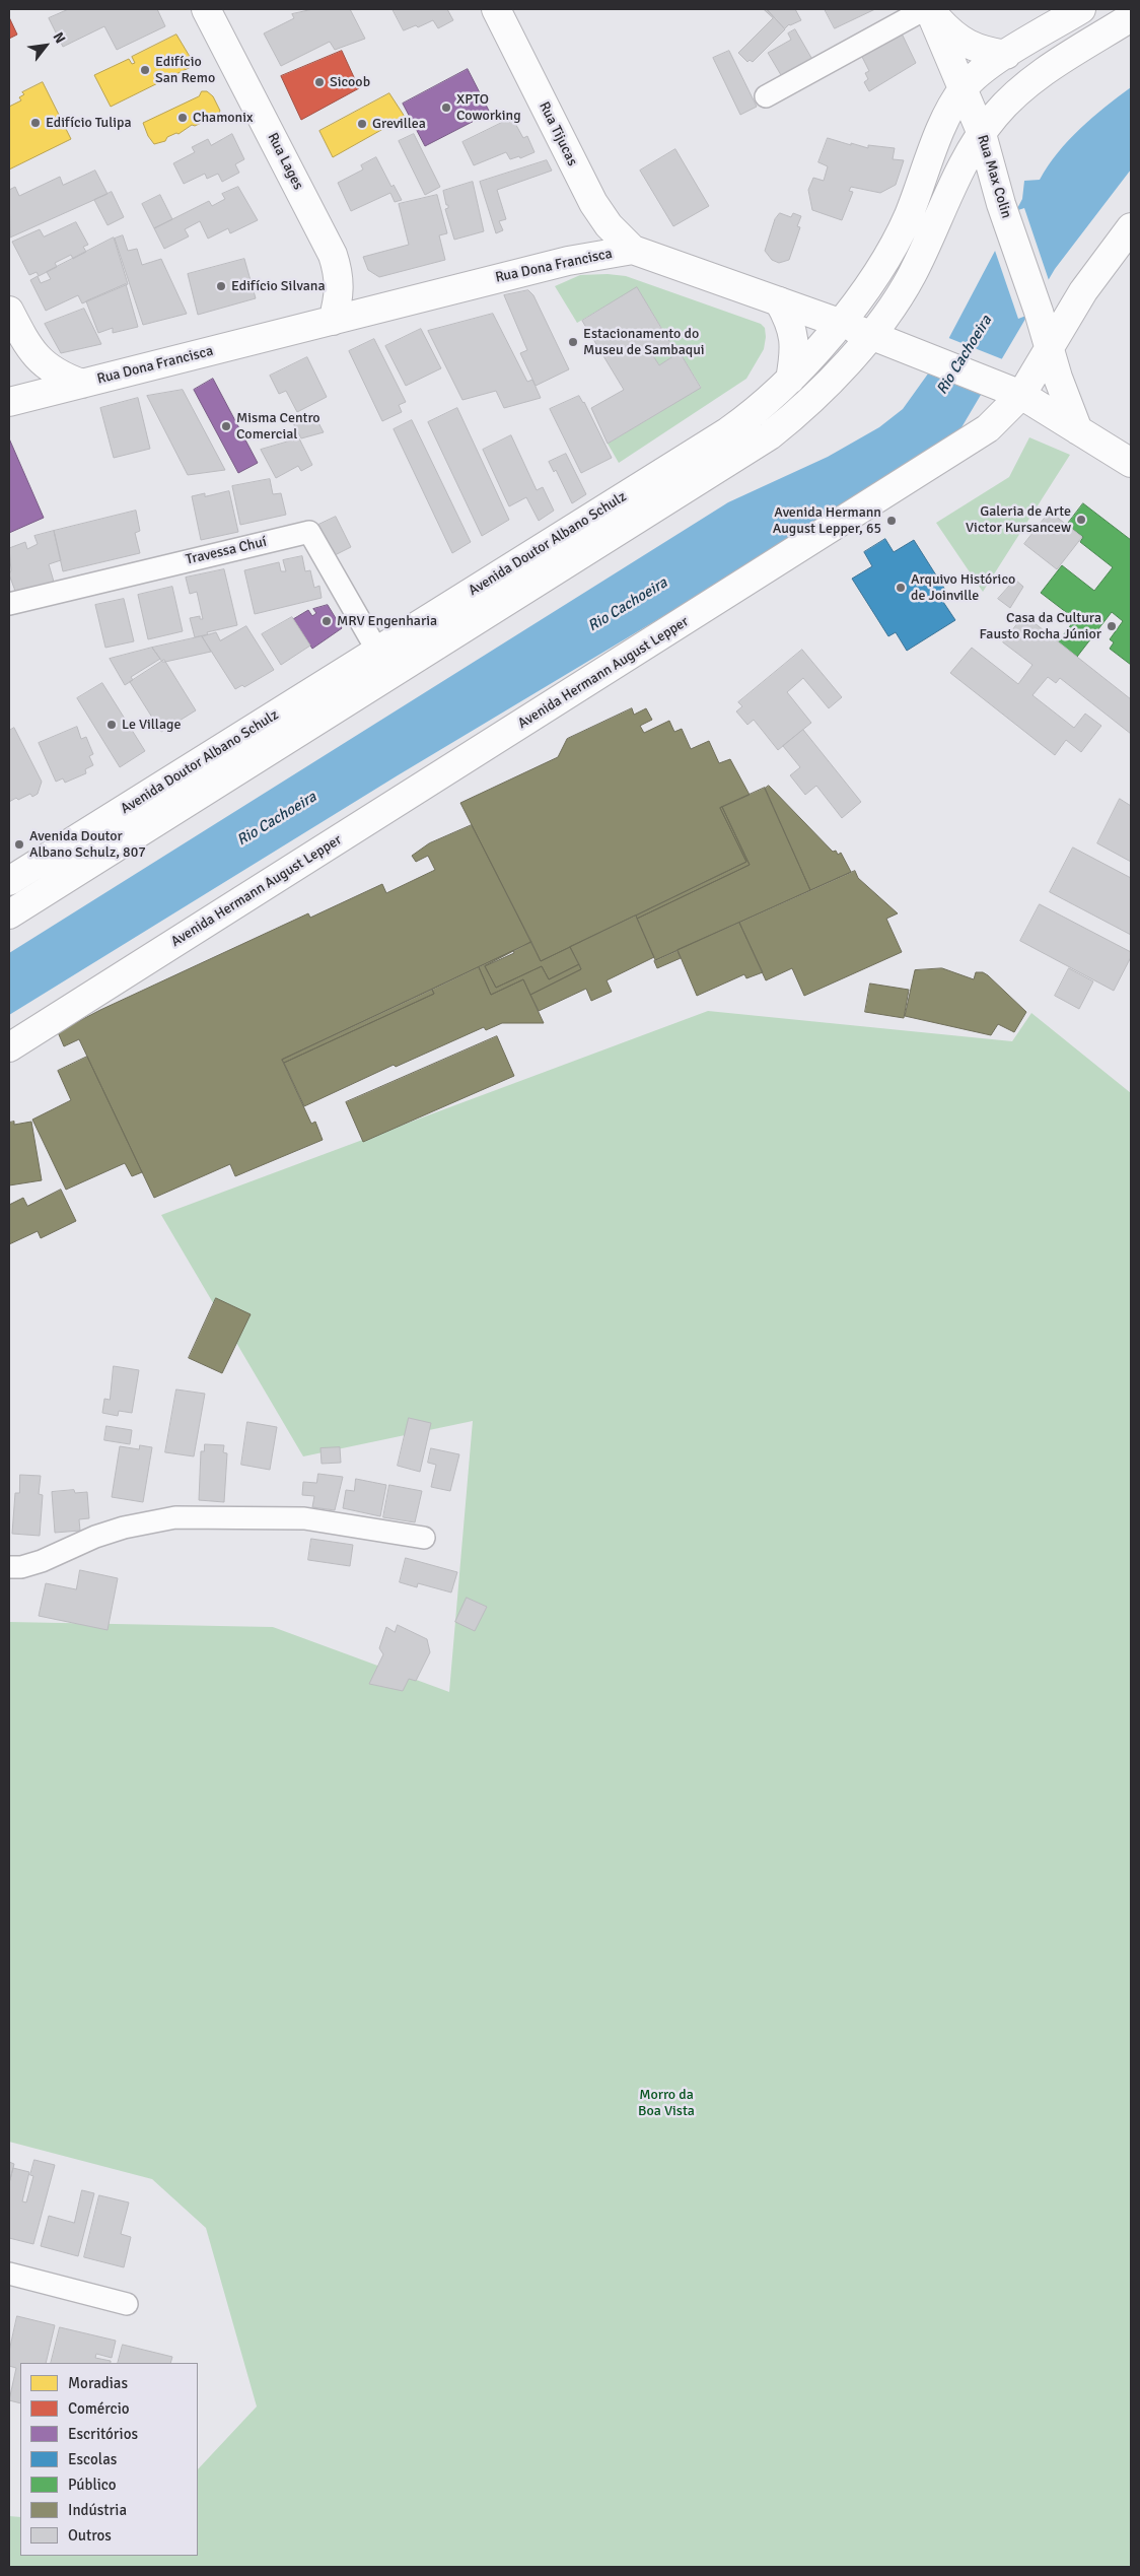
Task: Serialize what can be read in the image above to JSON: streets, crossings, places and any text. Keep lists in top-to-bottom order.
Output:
{
  "streets": {
    "main road": [
      "Rua Tijucas",
      "Rua Lages",
      "Rua Max Colin",
      "Rua Dona Francisca",
      "Avenida Doutor Albano Schulz",
      "Avenida Hermann August Lepper"
    ],
    "street": ["Travessa Chuí"]
  },
  "crossings": [
    ["Rua Tijucas", "Rua Dona Francisca"],
    ["Rua Lages", "Rua Dona Francisca"],
    ["Rua Max Colin", "Avenida Doutor Albano Schulz"],
    ["Rua Max Colin", "Avenida Hermann August Lepper"],
    ["Rua Dona Francisca", "Avenida Doutor Albano Schulz"],
    ["Rua Dona Francisca", "Avenida Hermann August Lepper"],
    ["Avenida Doutor Albano Schulz", "Travessa Chuí"]
  ],
  "water": ["Rio Cachoeira"],
  "parks": ["Morro da Boa Vista"],
  "places": [
    "Edifício San Remo",
    "Sicoob",
    "XPTO Coworking",
    "Chamonix",
    "Edifício Tulipa",
    "Grevillea",
    "Edifício Silvana",
    "Estacionamento do Museu de Sambaqui",
    "Misma Centro Comercial",
    "Galeria de Arte Victor Kursancew",
    "Avenida Hermann August Lepper, 65",
    "Arquivo Histórico de Joinville",
    "MRV Engenharia",
    "Casa da Cultura Fausto Rocha Júnior",
    "Le Village",
    "Avenida Doutor Albano Schulz, 807"
  ],
  "legend": [
    "Moradias",
    "Comércio",
    "Escritórios",
    "Escolas",
    "Público",
    "Indústria",
    "Outros"
  ],
  "north": "top right"
}
